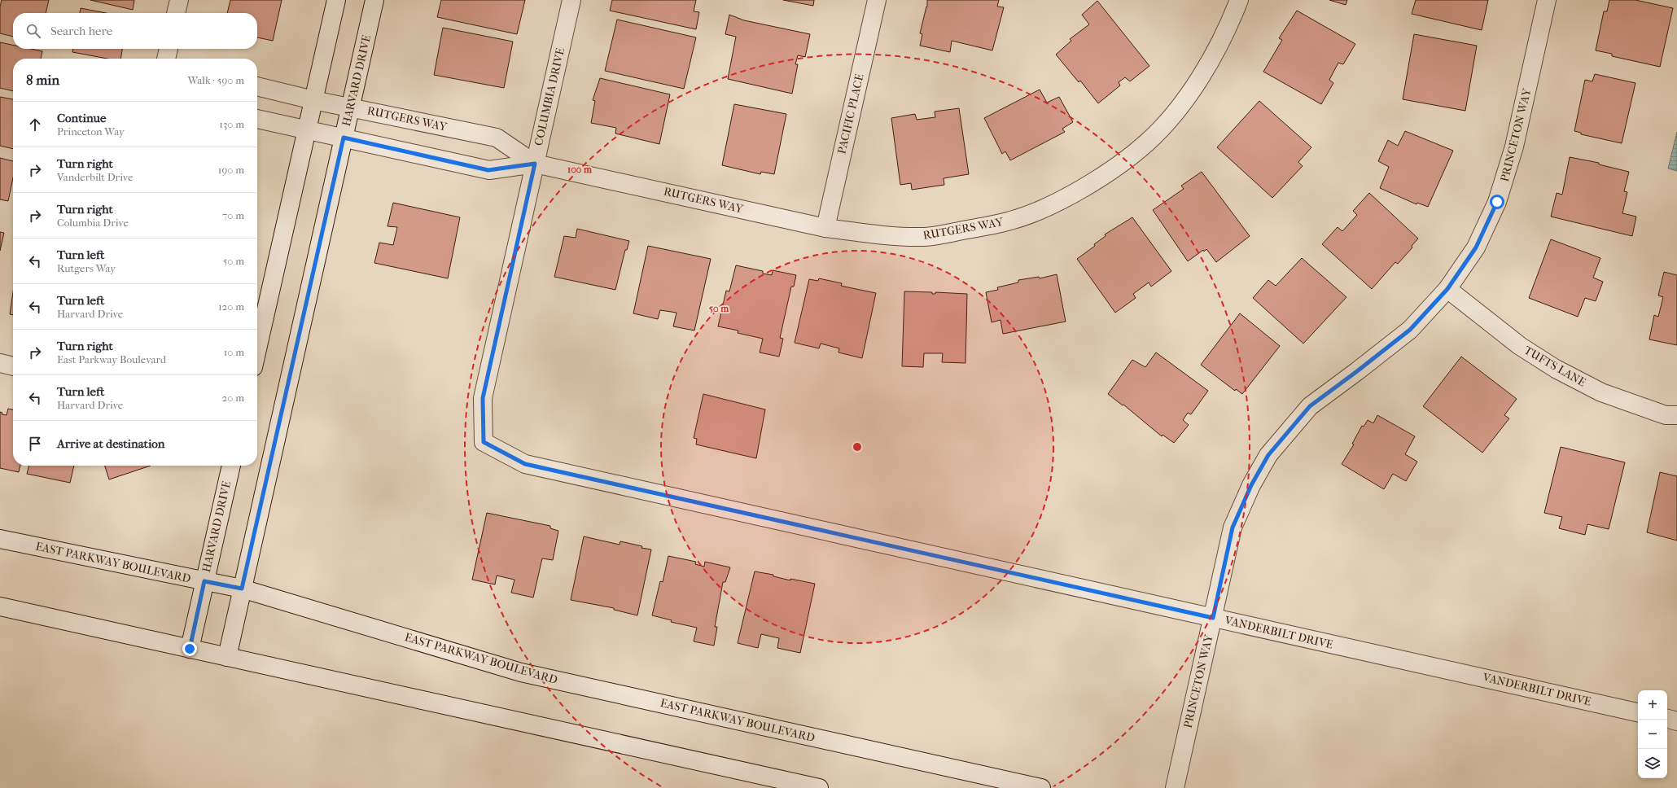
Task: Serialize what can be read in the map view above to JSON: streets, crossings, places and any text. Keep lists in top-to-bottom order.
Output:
{
  "streets": {
    "street": [
      "HARVARD DRIVE",
      "COLUMBIA DRIVE",
      "PACIFIC PLACE",
      "RUTGERS WAY",
      "PRINCETON WAY",
      "TUFTS LANE",
      "EAST PARKWAY BOULEVARD",
      "VANDERBILT DRIVE"
    ]
  },
  "crossings": [
    ["HARVARD DRIVE", "RUTGERS WAY"],
    ["HARVARD DRIVE", "EAST PARKWAY BOULEVARD"],
    ["COLUMBIA DRIVE", "RUTGERS WAY"],
    ["COLUMBIA DRIVE", "VANDERBILT DRIVE"],
    ["PACIFIC PLACE", "RUTGERS WAY"],
    ["PRINCETON WAY", "TUFTS LANE"],
    ["PRINCETON WAY", "VANDERBILT DRIVE"]
  ],
  "page": {
    "search": "Search here",
    "heading": ["8 min", "Walk · 590 m"],
    "list": [
      ["Continue", "Princeton Way", "130 m"],
      ["Turn right", "Vanderbilt Drive", "190 m"],
      ["Turn right", "Columbia Drive", "70 m"],
      ["Turn left", "Rutgers Way", "50 m"],
      ["Turn left", "Harvard Drive", "120 m"],
      ["Turn right", "East Parkway Boulevard", "10 m"],
      ["Turn left", "Harvard Drive", "20 m"],
      "Arrive at destination"
    ],
    "map_buttons": ["+", "−"]
  },
  "rings": ["100 m", "50 m"]
}
